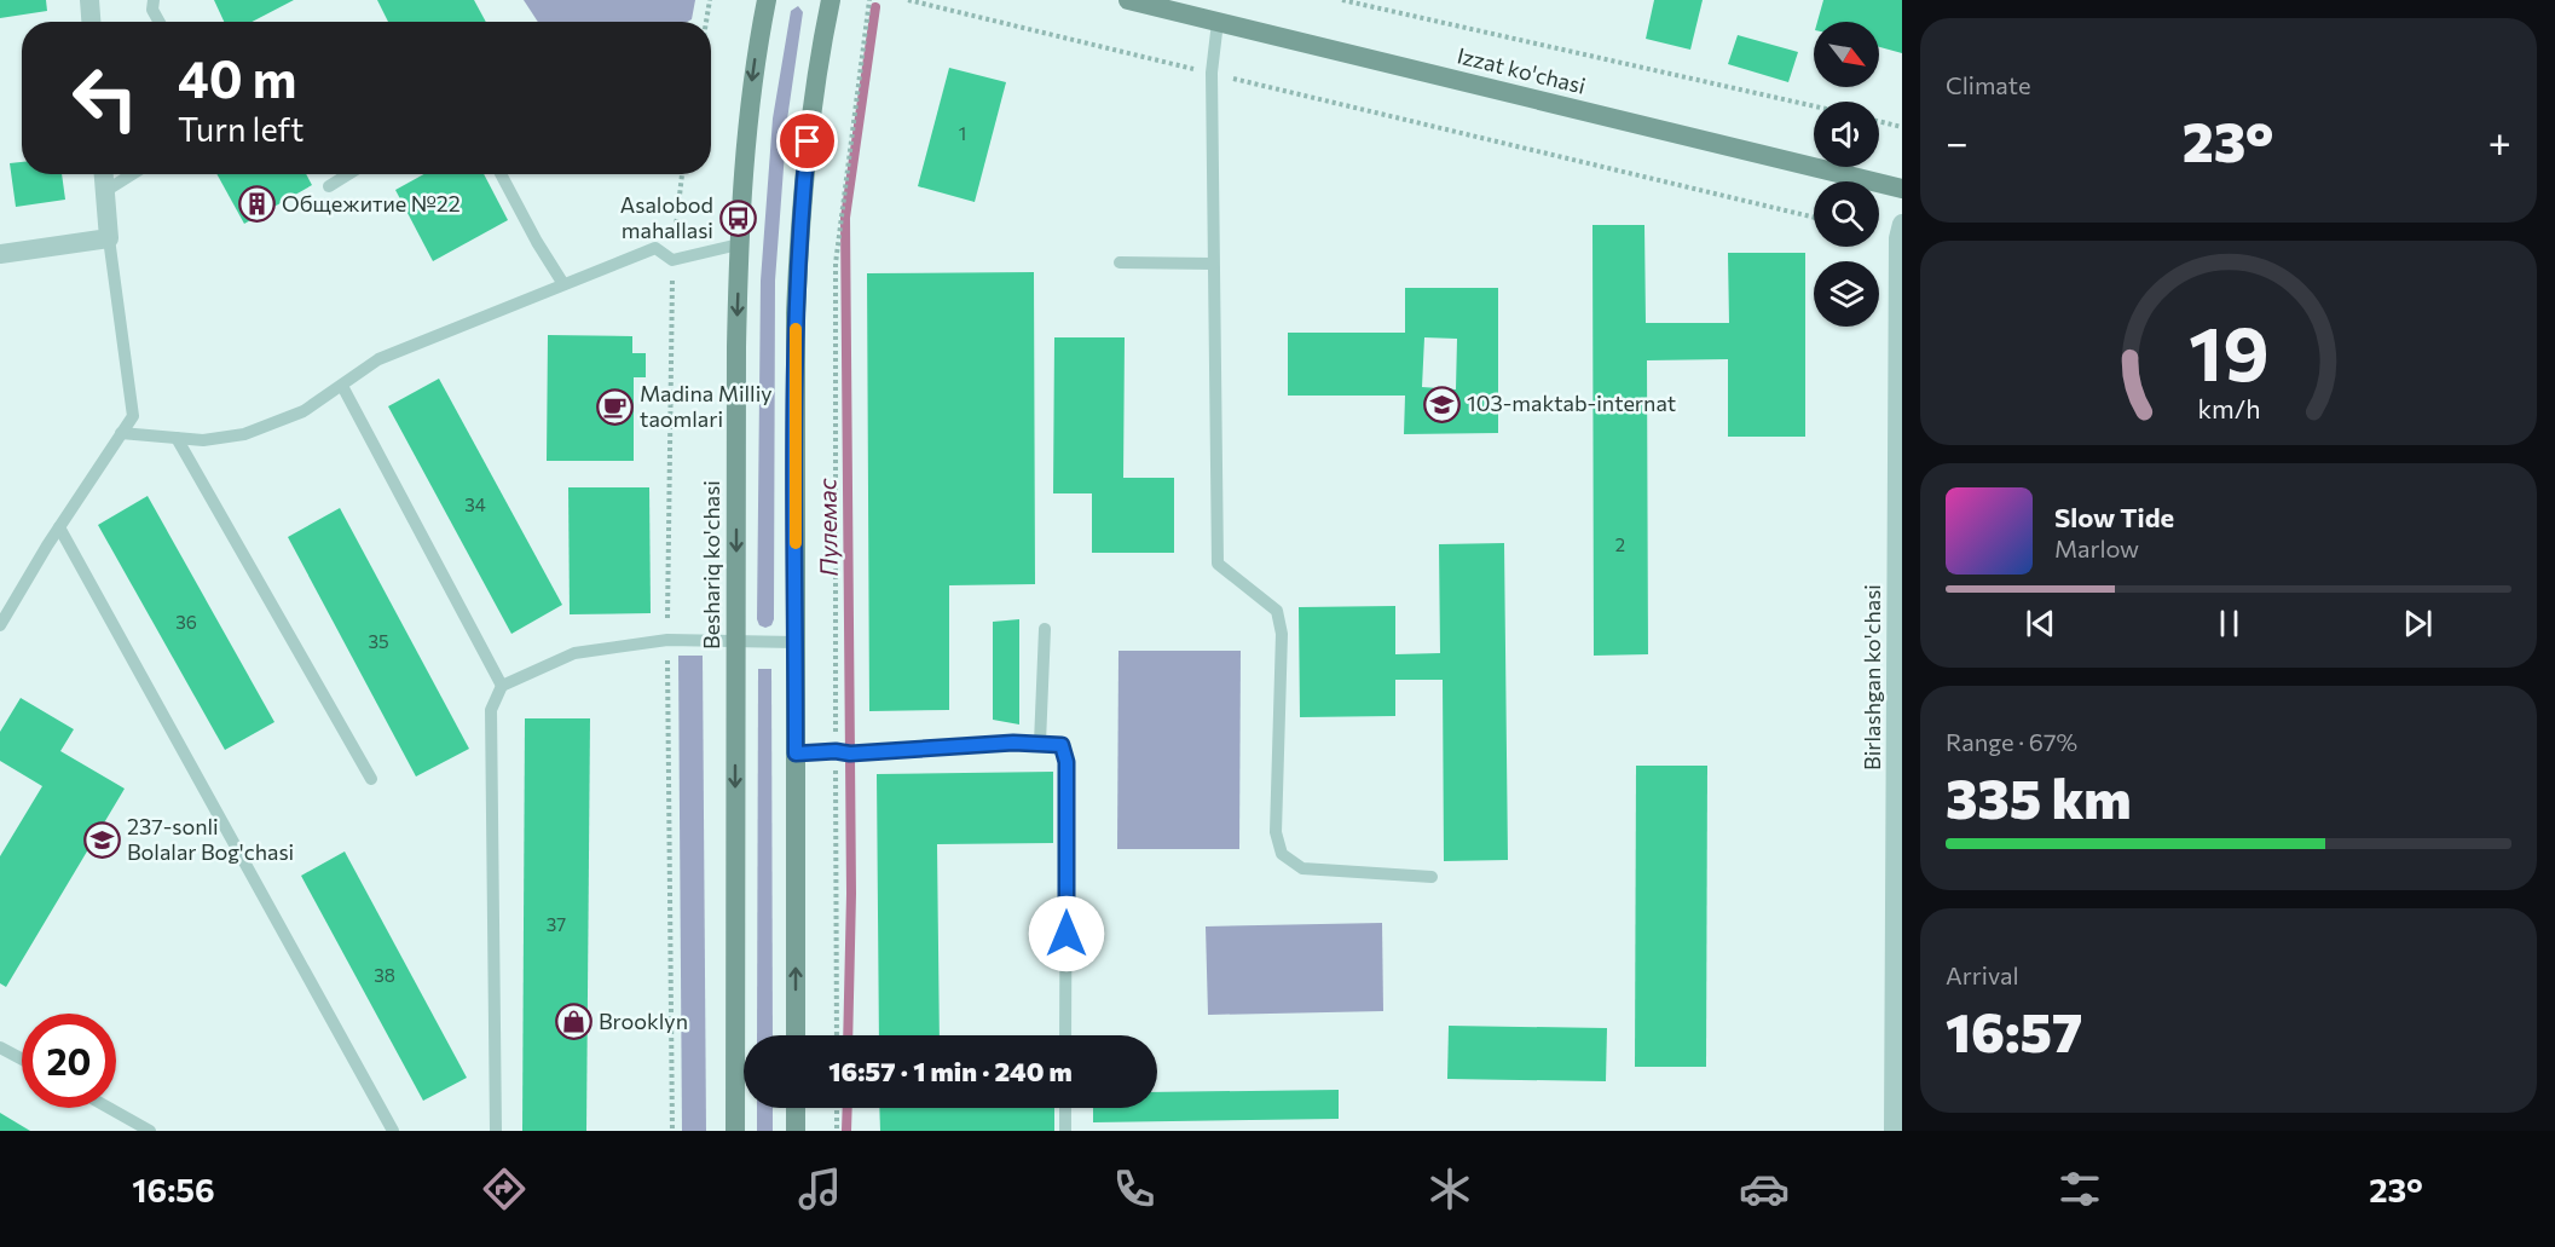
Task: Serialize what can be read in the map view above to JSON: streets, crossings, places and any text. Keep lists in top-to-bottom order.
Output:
{
  "streets": {
    "main road": ["Izzat ko'chasi", "Beshariq ko'chasi"],
    "street": ["Birlashgan ko'chasi"]
  },
  "water": ["Пулемас"],
  "places": {
    "building": ["Общежитие №22"],
    "bus stop": ["Asalobod mahallasi"],
    "school or university": ["103-maktab-internat", "237-sonli Bolalar Bog'chasi"],
    "cafe": ["Madina Milliy taomlari"],
    "shop": ["Brooklyn"]
  },
  "house_numbers": [
    "1",
    "34",
    "2",
    "36",
    "35",
    "37",
    "38"
  ],
  "north": "bottom right",
  "page": {
    "tile": [
      "Climate",
      ["Range · 67%", "335 km"],
      ["Arrival", "16:57"]
    ],
    "turn": ["40 m", "Turn left"],
    "heat": ["−", "23°", "+"],
    "song": ["Slow Tide", "Marlow"],
    "limit": "20",
    "trip": "16:57 · 1 min · 240 m",
    "tabs": ["16:56", "23°"],
    "gauge": ["19", "km/h"]
  }
}
